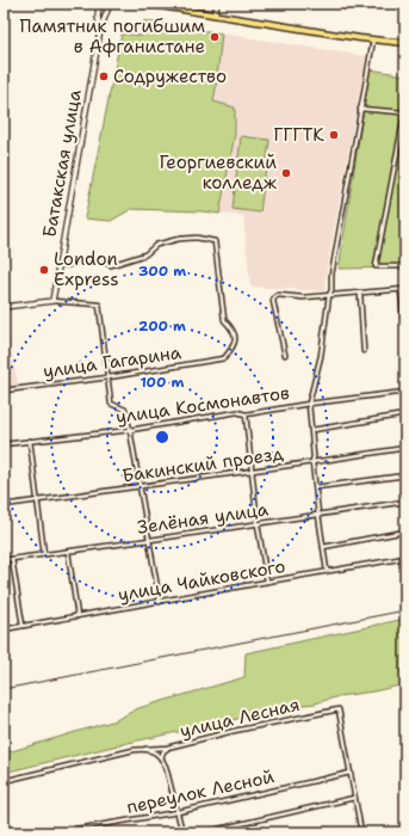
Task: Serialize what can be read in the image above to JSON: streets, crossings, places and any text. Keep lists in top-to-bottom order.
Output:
{
  "streets": {
    "main road": ["Батакская улица"],
    "street": [
      "улица Гагарина",
      "улица Космонавтов",
      "Бакинский проезд",
      "Зелёная улица",
      "улица Чайковского",
      "улица Лесная",
      "переулок Лесной"
    ]
  },
  "crossings": [
    ["Батакская улица", "улица Гагарина"],
    ["улица Лесная", "переулок Лесной"]
  ],
  "places": [
    "Памятник погибшим в Афганистане",
    "Содружество",
    "ГГГТК",
    "Георгиевский колледж",
    "London Express"
  ],
  "rings": ["300 m", "200 m", "100 m"]
}
